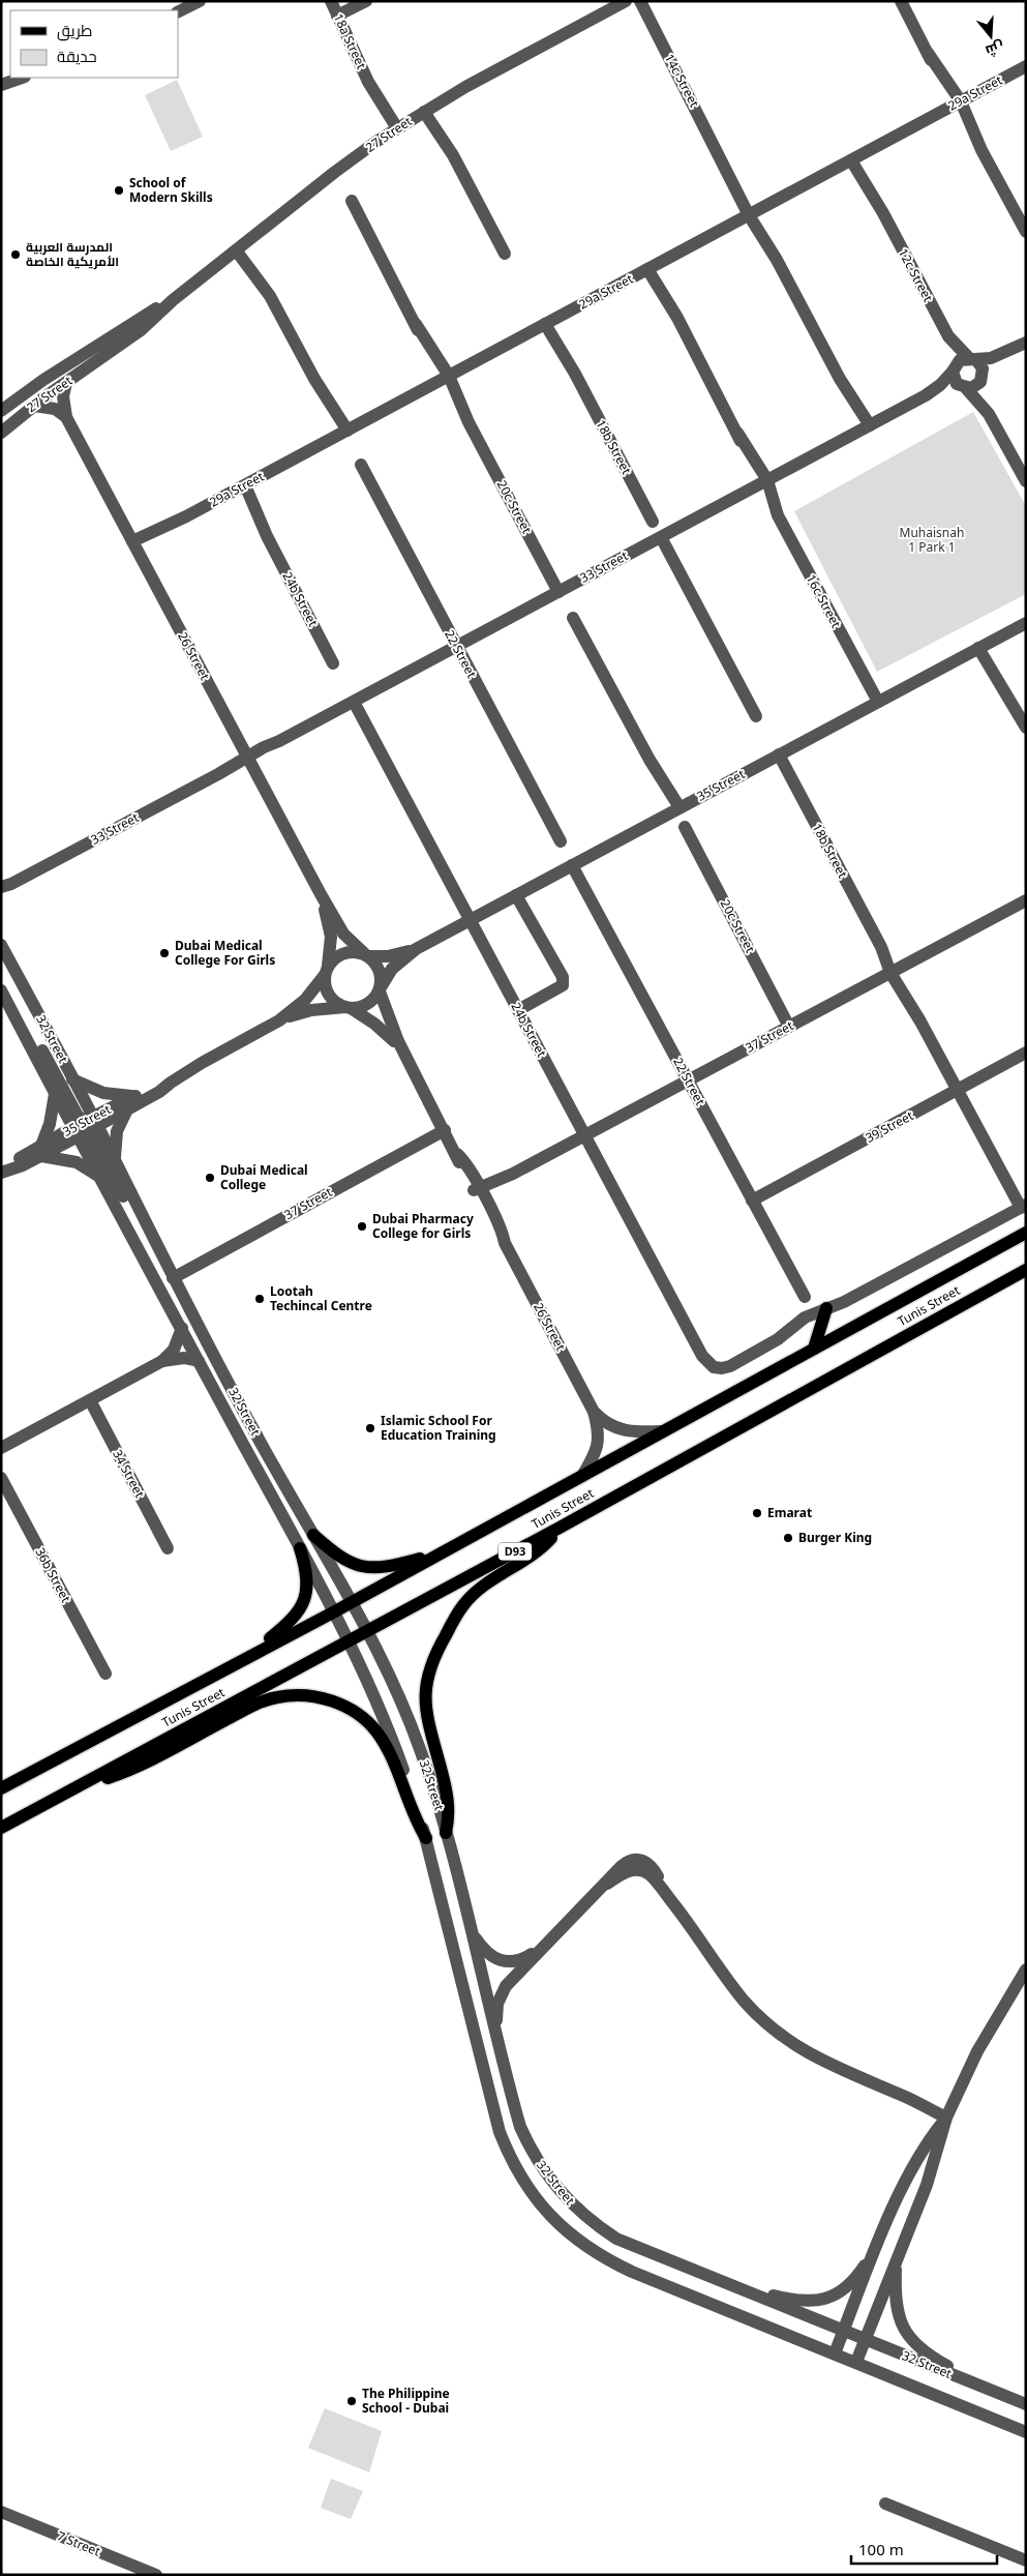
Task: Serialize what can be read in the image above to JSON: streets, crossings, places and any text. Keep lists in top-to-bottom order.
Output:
{
  "streets": {
    "main road": ["Tunis Street", "D93"],
    "street": [
      "18a Street",
      "14c Street",
      "29a Street",
      "27 Street",
      "12c Street",
      "18b Street",
      "20c Street",
      "33 Street",
      "24b Street",
      "16c Street",
      "22 Street",
      "26 Street",
      "35 Street",
      "37 Street",
      "32 Street",
      "39 Street",
      "34 Street",
      "36b Street",
      "7 Street"
    ]
  },
  "crossings": [
    ["18a Street", "27 Street"],
    ["14c Street", "29a Street"],
    ["14c Street", "33 Street"],
    ["29a Street", "12c Street"],
    ["29a Street", "18b Street"],
    ["29a Street", "20c Street"],
    ["29a Street", "24b Street"],
    ["29a Street", "16c Street"],
    ["29a Street", "26 Street"],
    ["27 Street", "26 Street"],
    ["12c Street", "33 Street"],
    ["18b Street", "35 Street"],
    ["18b Street", "37 Street"],
    ["18b Street", "39 Street"],
    ["20c Street", "33 Street"],
    ["20c Street", "37 Street"],
    ["33 Street", "24b Street"],
    ["33 Street", "16c Street"],
    ["33 Street", "22 Street"],
    ["33 Street", "26 Street"],
    ["24b Street", "35 Street"],
    ["24b Street", "37 Street"],
    ["16c Street", "35 Street"],
    ["22 Street", "35 Street"],
    ["22 Street", "37 Street"],
    ["22 Street", "39 Street"],
    ["26 Street", "35 Street"],
    ["26 Street", "37 Street"],
    ["26 Street", "Tunis Street"],
    ["35 Street", "32 Street"],
    ["37 Street", "32 Street"],
    ["32 Street", "Tunis Street"]
  ],
  "parks": ["Muhaisnah 1 Park 1"],
  "places": [
    "School of Modern Skills",
    "المدرسة العربية الأمريكية الخاصة",
    "Dubai Medical College For Girls",
    "Dubai Medical College",
    "Dubai Pharmacy College for Girls",
    "Lootah Techincal Centre",
    "Islamic School For Education Training",
    "Emarat",
    "Burger King",
    "The Philippine School - Dubai"
  ],
  "legend": ["طريق", "حديقة"],
  "scale_bar": "100 m",
  "north": "bottom"
}
